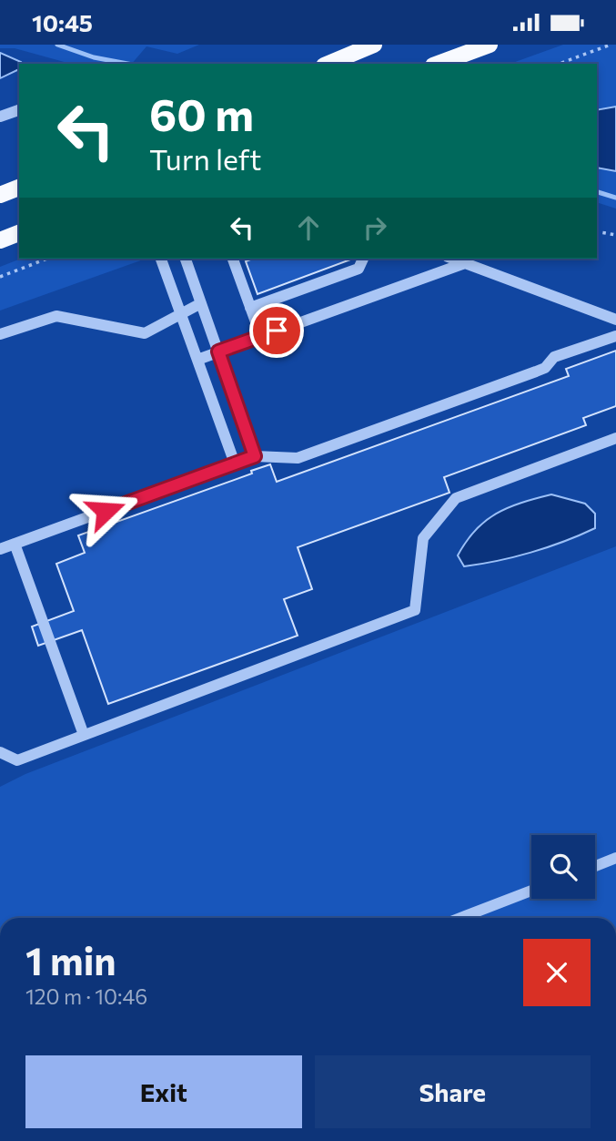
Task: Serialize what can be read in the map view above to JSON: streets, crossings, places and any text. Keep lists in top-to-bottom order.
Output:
{
  "page": {
    "status": "10:45",
    "turn": ["60 m", "Turn left"],
    "heading": ["1 min", "120 m · 10:46"],
    "buttons": ["Exit", "Share"]
  }
}
